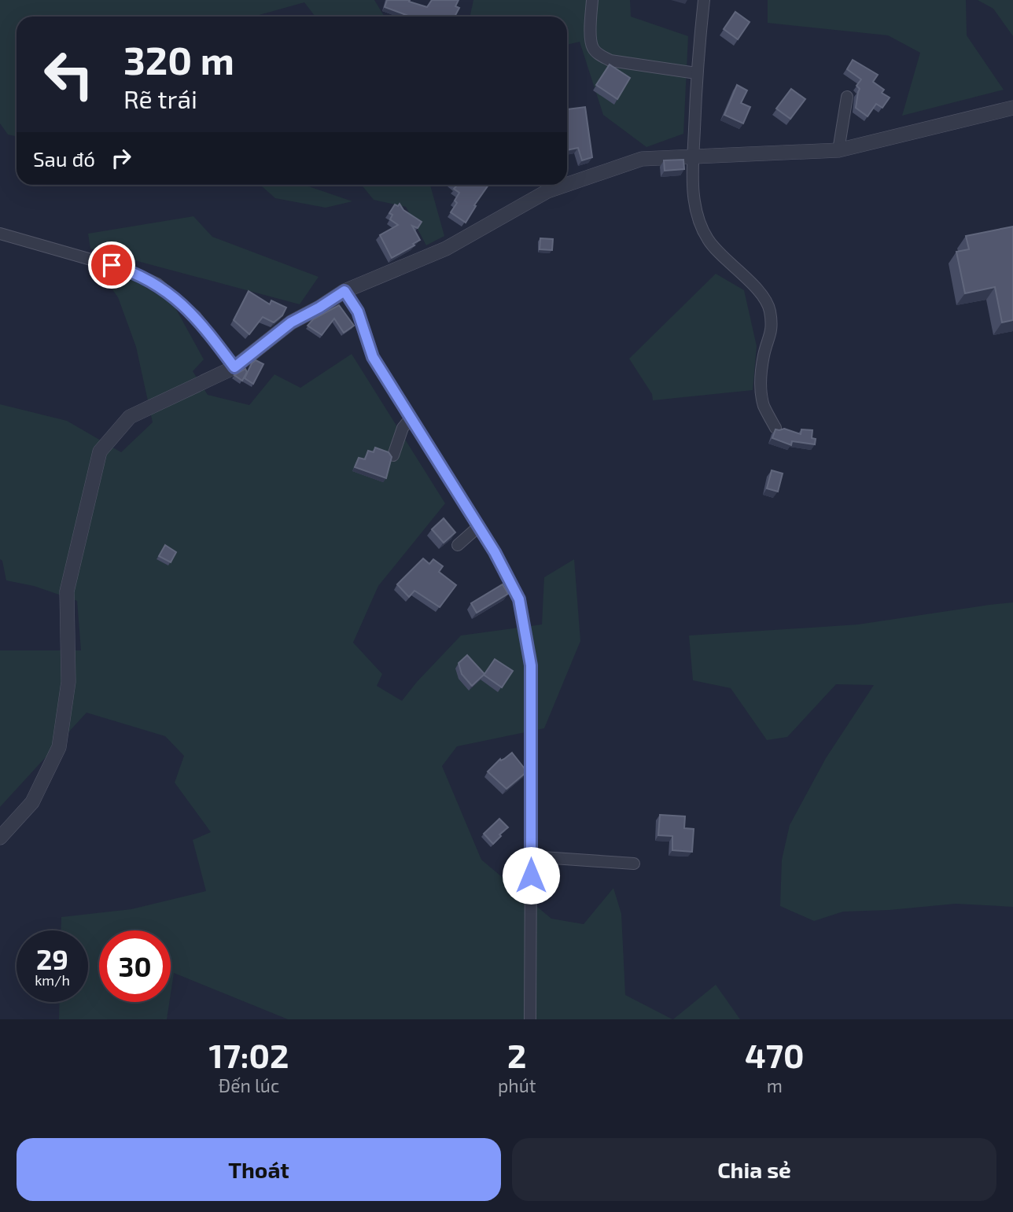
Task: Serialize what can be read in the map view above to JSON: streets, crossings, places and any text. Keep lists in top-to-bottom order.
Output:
{
  "page": {
    "turn": ["320 m", "Rẽ trái"],
    "then": "Sau đó",
    "speed": "29 km/h",
    "limit": "30",
    "eta": [
      "17:02",
      "Đến lúc",
      "2",
      "phút",
      "470",
      "m"
    ],
    "buttons": ["Thoát", "Chia sẻ"]
  }
}
